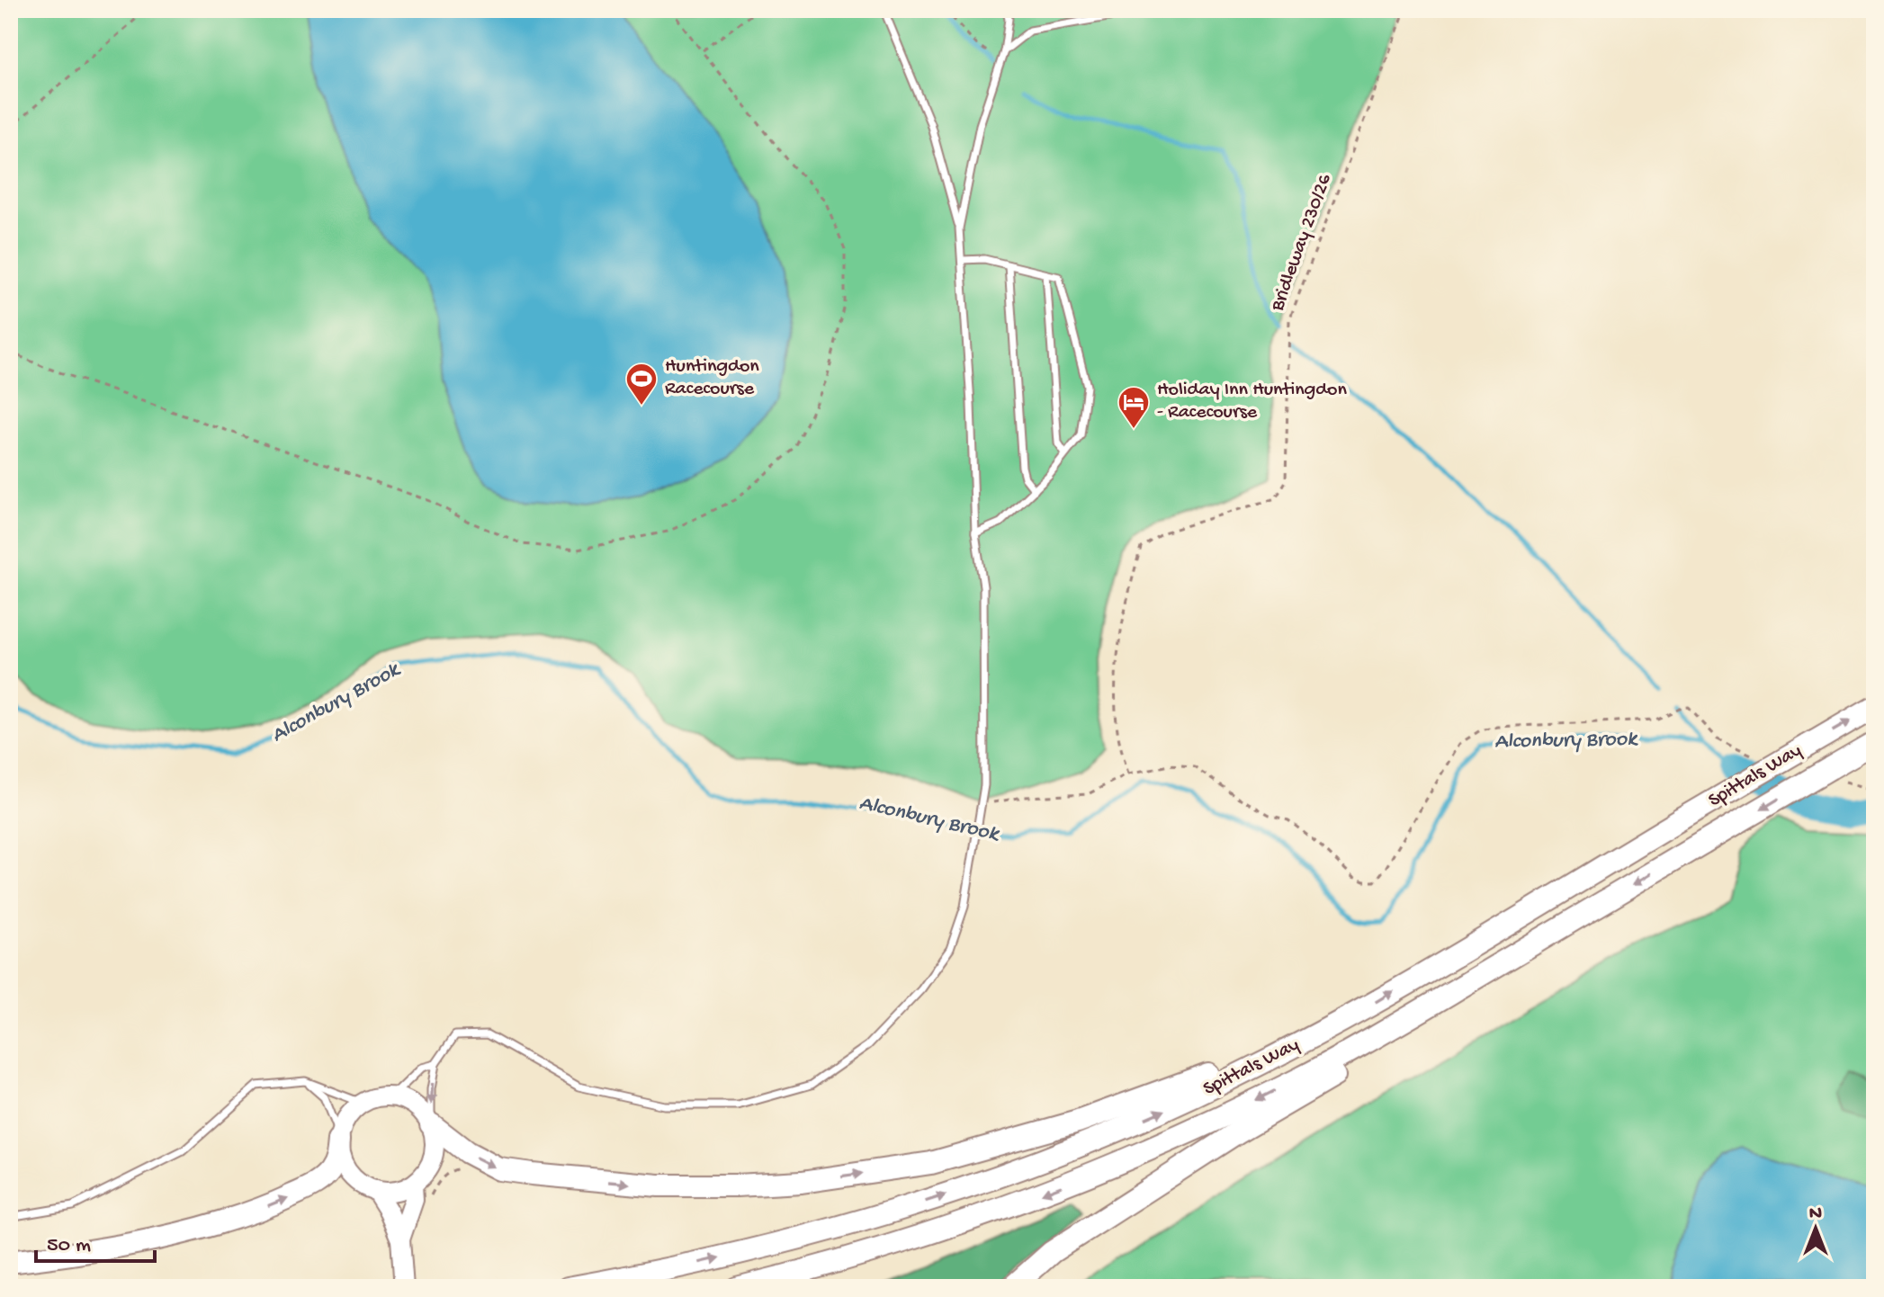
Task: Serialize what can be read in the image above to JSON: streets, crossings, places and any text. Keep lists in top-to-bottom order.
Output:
{
  "streets": {
    "highway": ["Spittals Way"],
    "path": ["Bridleway 230/26"]
  },
  "water": ["Alconbury Brook"],
  "places": {
    "sports": ["Huntingdon Racecourse"],
    "hotel": ["Holiday Inn Huntingdon - Racecourse"]
  },
  "scale_bar": "50 m",
  "north": "top"
}
